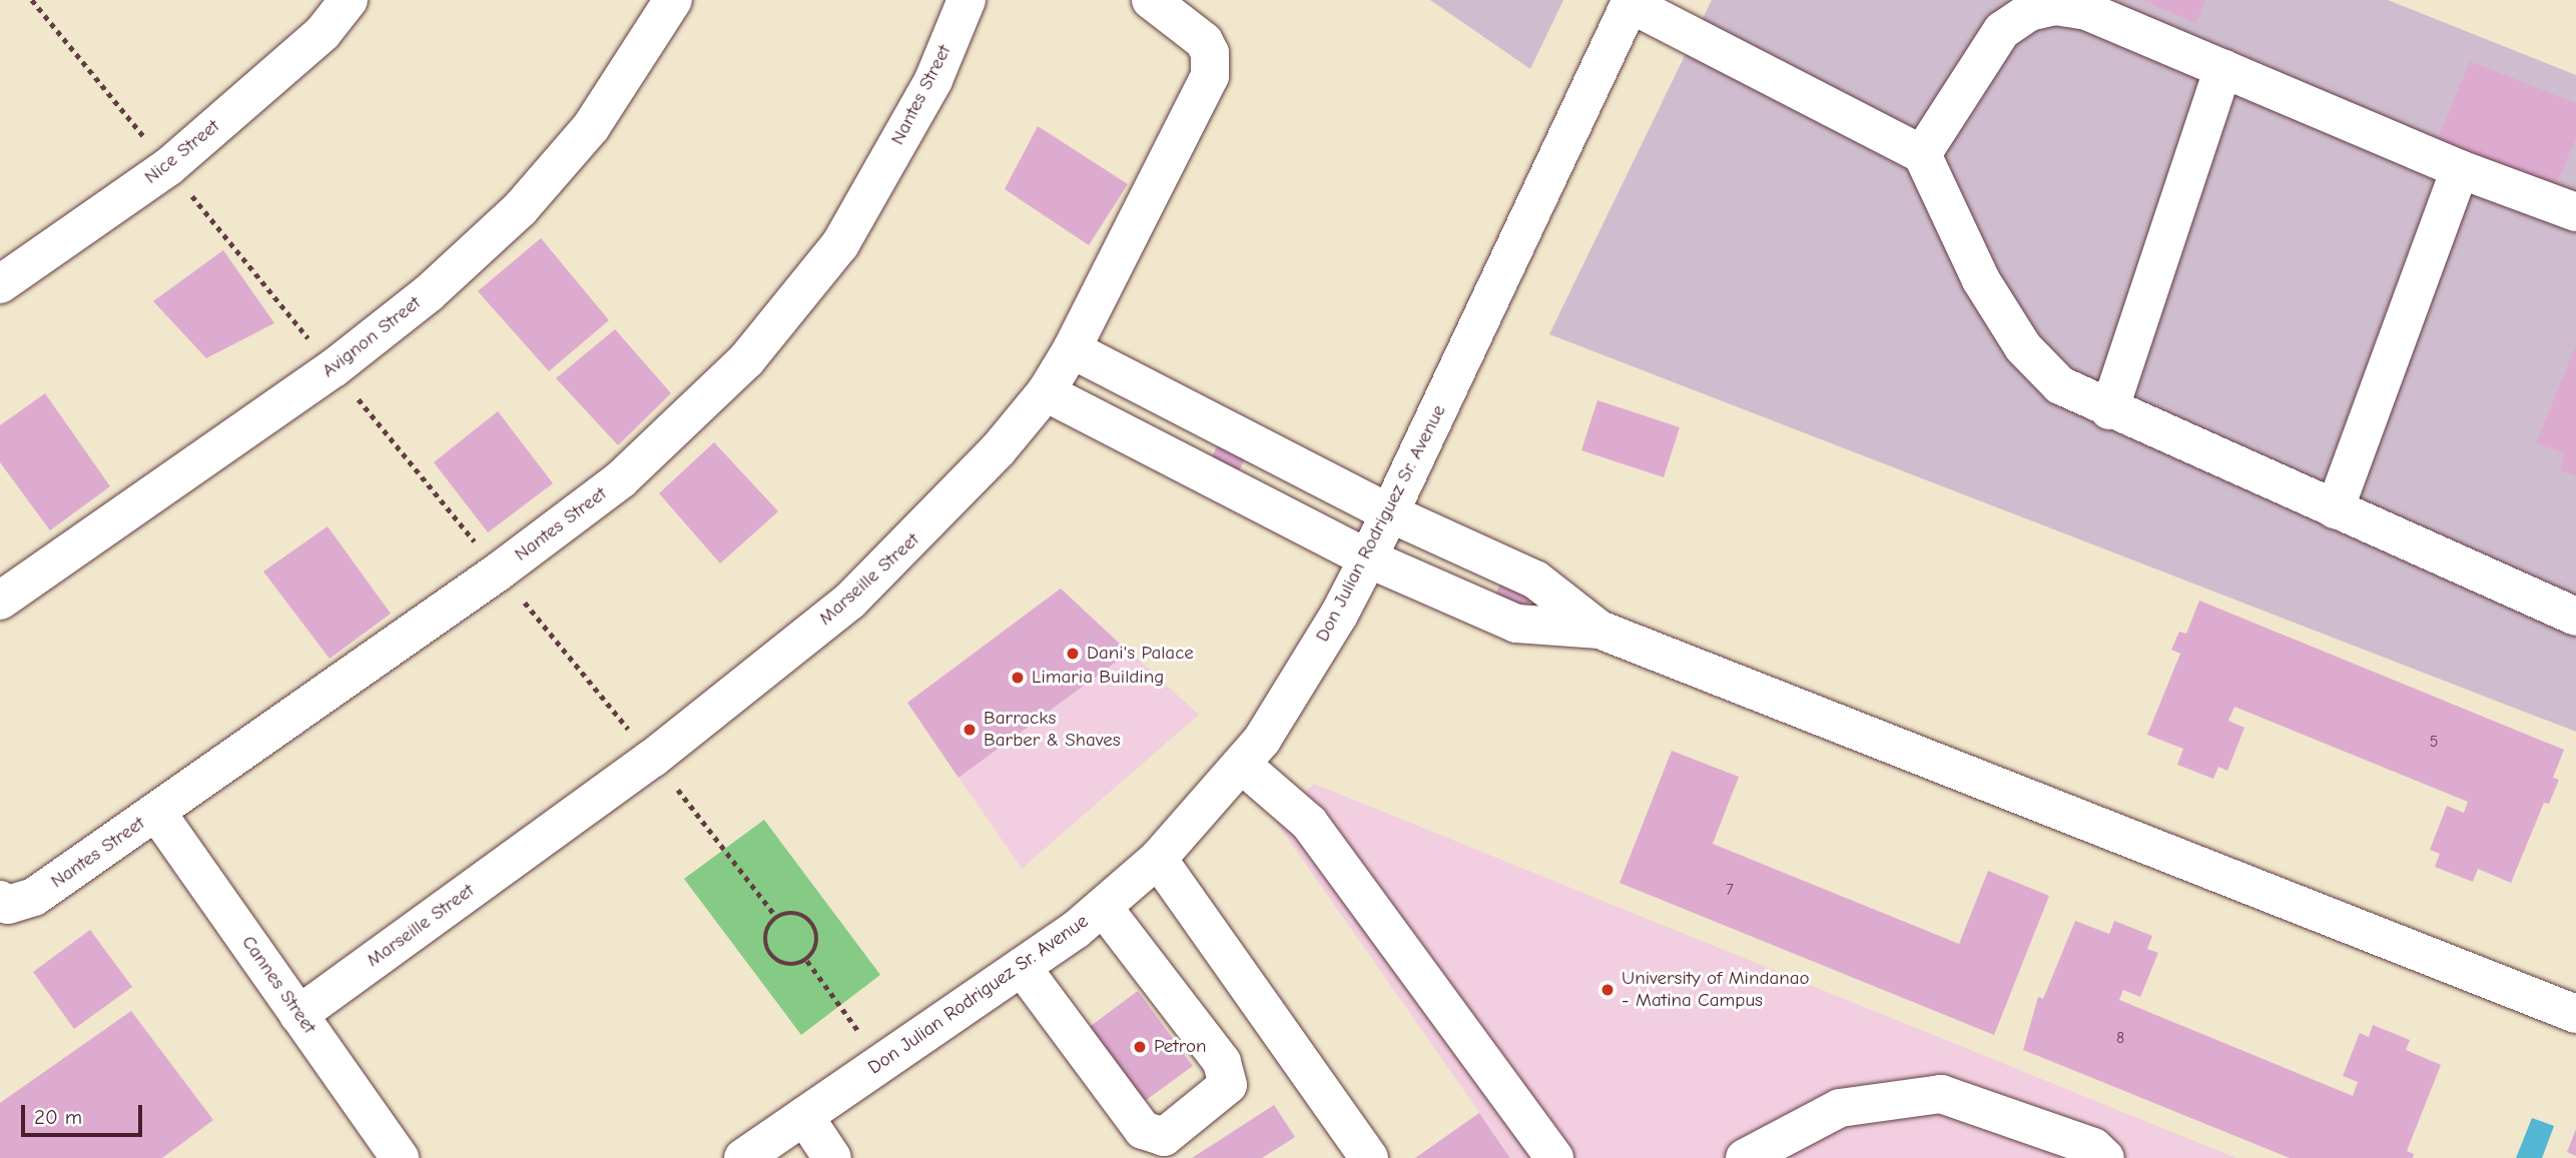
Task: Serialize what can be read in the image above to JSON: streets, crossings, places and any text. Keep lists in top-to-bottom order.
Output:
{
  "streets": {
    "street": [
      "Nantes Street",
      "Nice Street",
      "Avignon Street",
      "Don Julian Rodriguez Sr. Avenue",
      "Marseille Street",
      "Cannes Street"
    ]
  },
  "crossings": [
    ["Nantes Street", "Cannes Street"],
    ["Marseille Street", "Cannes Street"]
  ],
  "places": [
    "Dani's Palace",
    "Limaria Building",
    "Barracks Barber & Shaves",
    "University of Mindanao - Matina Campus",
    "Petron"
  ],
  "house_numbers": ["5", "7", "8"],
  "scale_bar": "20 m"
}
